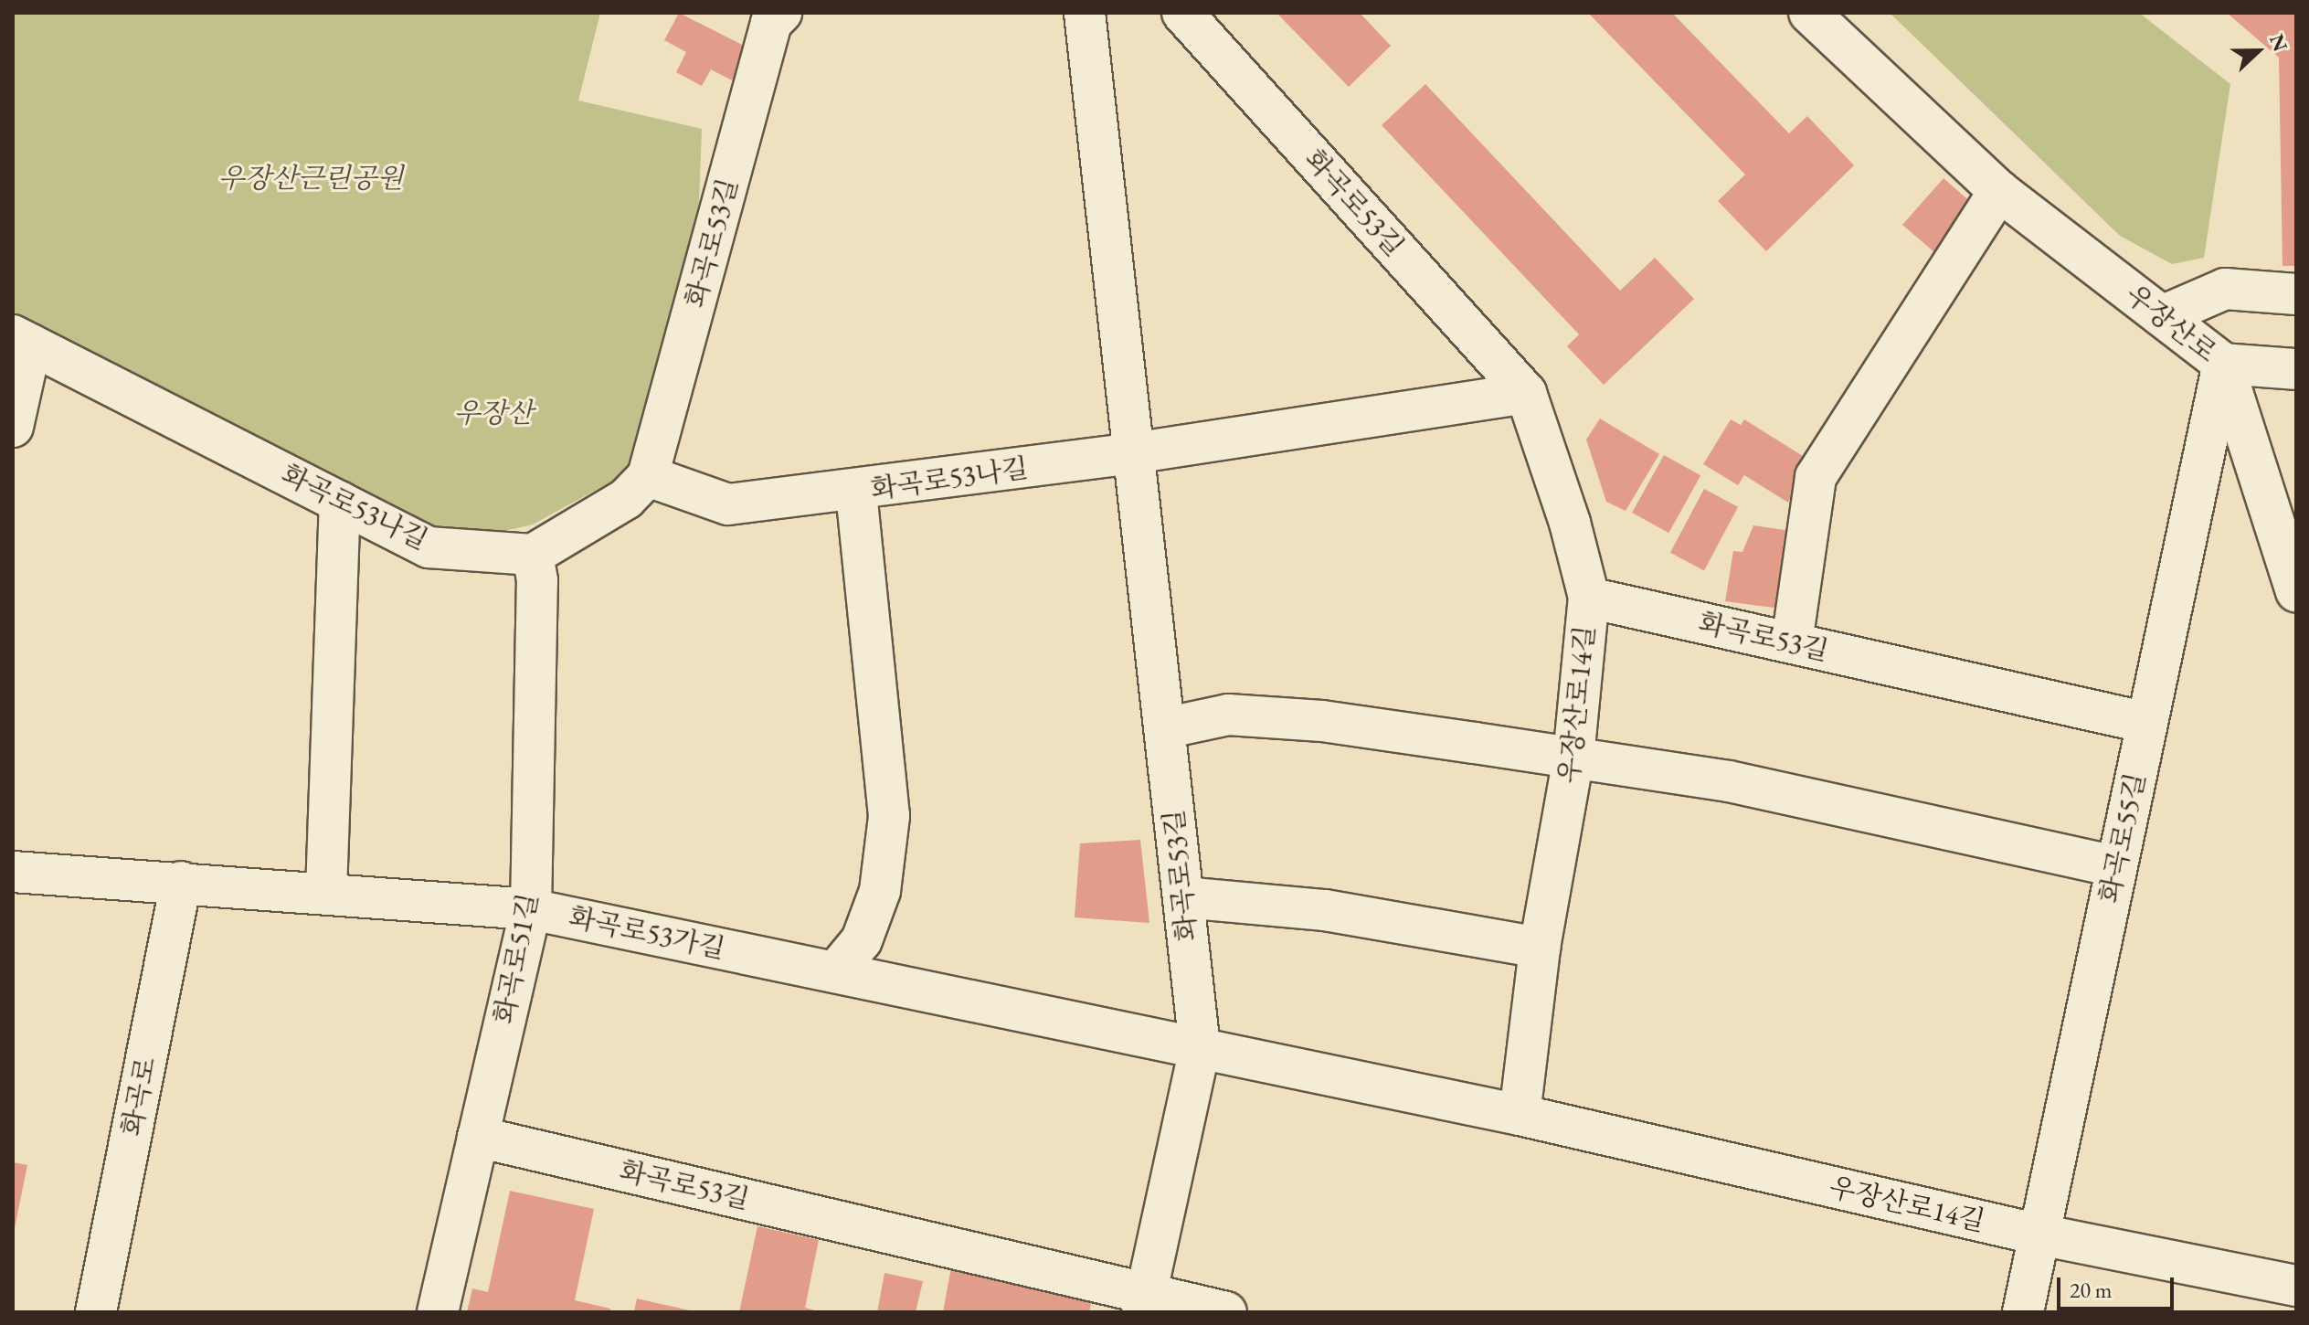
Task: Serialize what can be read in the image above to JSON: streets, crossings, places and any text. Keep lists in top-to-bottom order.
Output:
{
  "streets": {
    "street": [
      "화곡로53길",
      "우장산로",
      "화곡로53나길",
      "우장산로14길",
      "화곡로55길",
      "화곡로53가길",
      "화곡로51길",
      "화곡로"
    ]
  },
  "crossings": [
    ["화곡로53길", "화곡로53나길"],
    ["화곡로53길", "우장산로14길"],
    ["화곡로53길", "화곡로55길"],
    ["화곡로53길", "화곡로53가길"],
    ["화곡로53길", "화곡로51길"],
    ["우장산로", "화곡로55길"],
    ["화곡로53나길", "화곡로51길"],
    ["우장산로14길", "화곡로55길"],
    ["우장산로14길", "화곡로53가길"],
    ["화곡로53가길", "화곡로51길"],
    ["화곡로53가길", "화곡로"]
  ],
  "parks": ["우장산근린공원", "우장산"],
  "scale_bar": "20 m",
  "north": "right"
}
